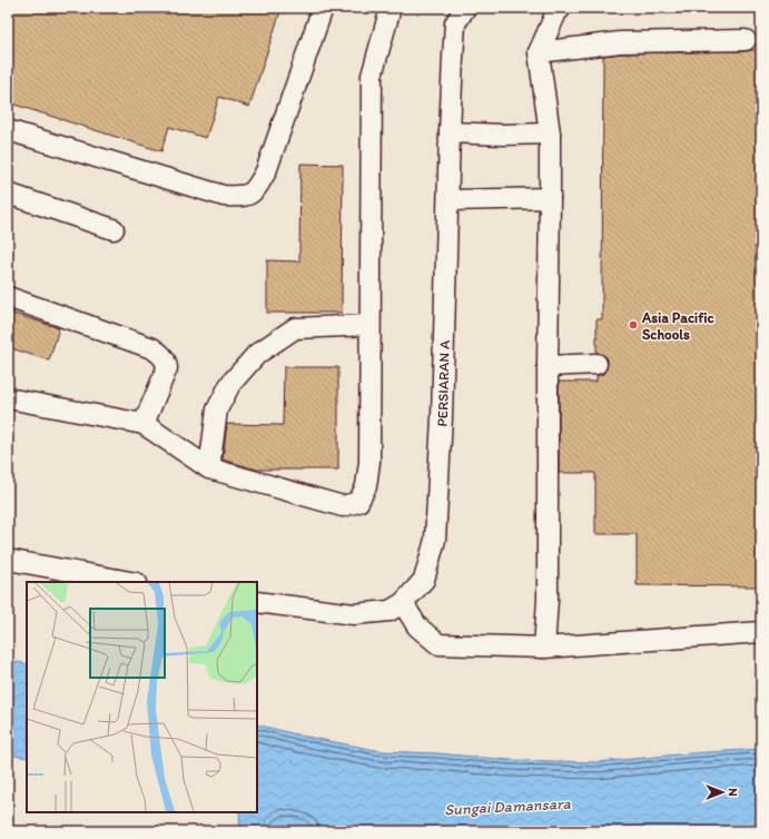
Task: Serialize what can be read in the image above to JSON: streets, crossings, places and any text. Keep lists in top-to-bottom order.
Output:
{
  "streets": {
    "lane": ["PERSIARAN A"]
  },
  "water": ["Sungai Damansara"],
  "places": ["Asia Pacific Schools"],
  "north": "right"
}
